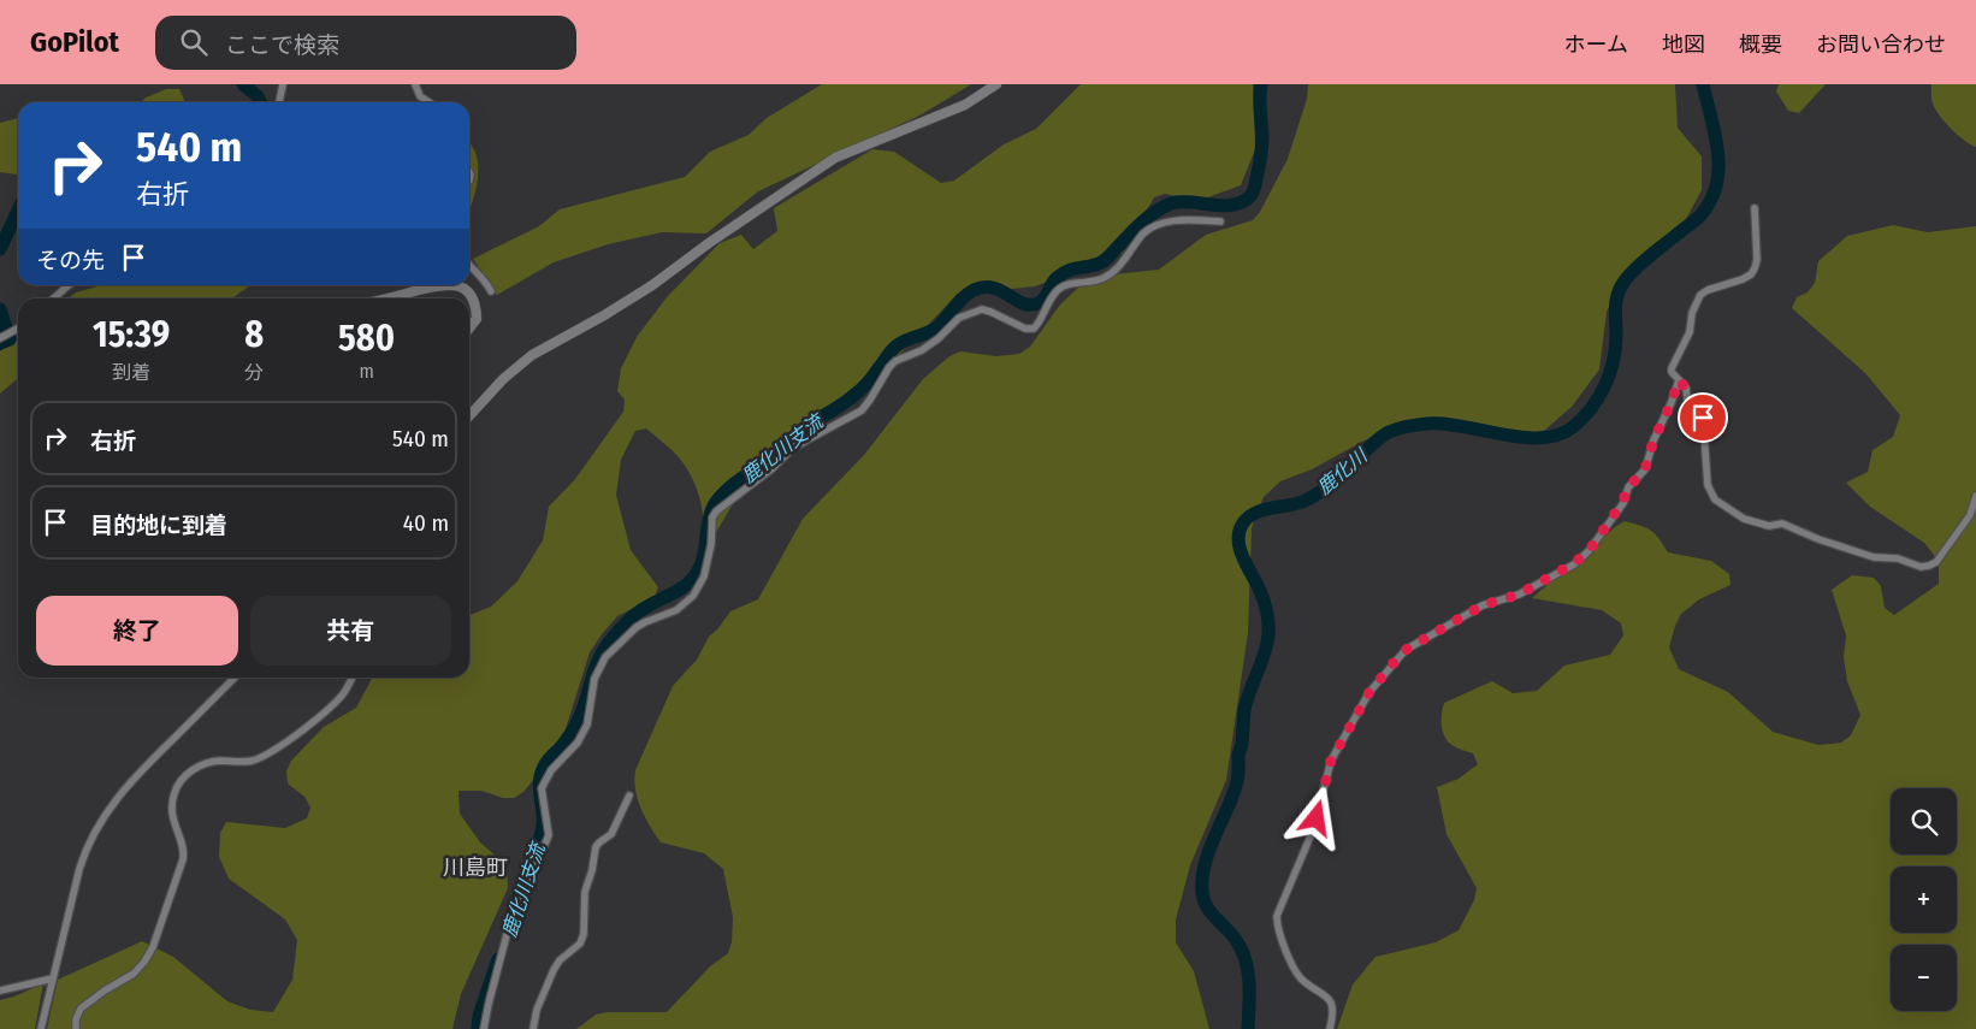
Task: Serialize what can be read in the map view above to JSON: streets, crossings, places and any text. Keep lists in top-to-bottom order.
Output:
{
  "districts": ["川島町"],
  "water": ["鹿化川支流", "鹿化川"],
  "page": {
    "header": "GoPilot",
    "search": "ここで検索",
    "nav": [
      "ホーム",
      "地図",
      "概要",
      "お問い合わせ"
    ],
    "turn": ["540 m", "右折"],
    "then": "その先",
    "eta": [
      "15:39",
      "到着",
      "8",
      "分",
      "580",
      "m"
    ],
    "list": [
      {
        "name": "右折",
        "value": "540 m"
      },
      {
        "name": "目的地に到着",
        "value": "40 m"
      }
    ],
    "buttons": ["終了", "共有"],
    "map_buttons": ["+", "−"]
  }
}
